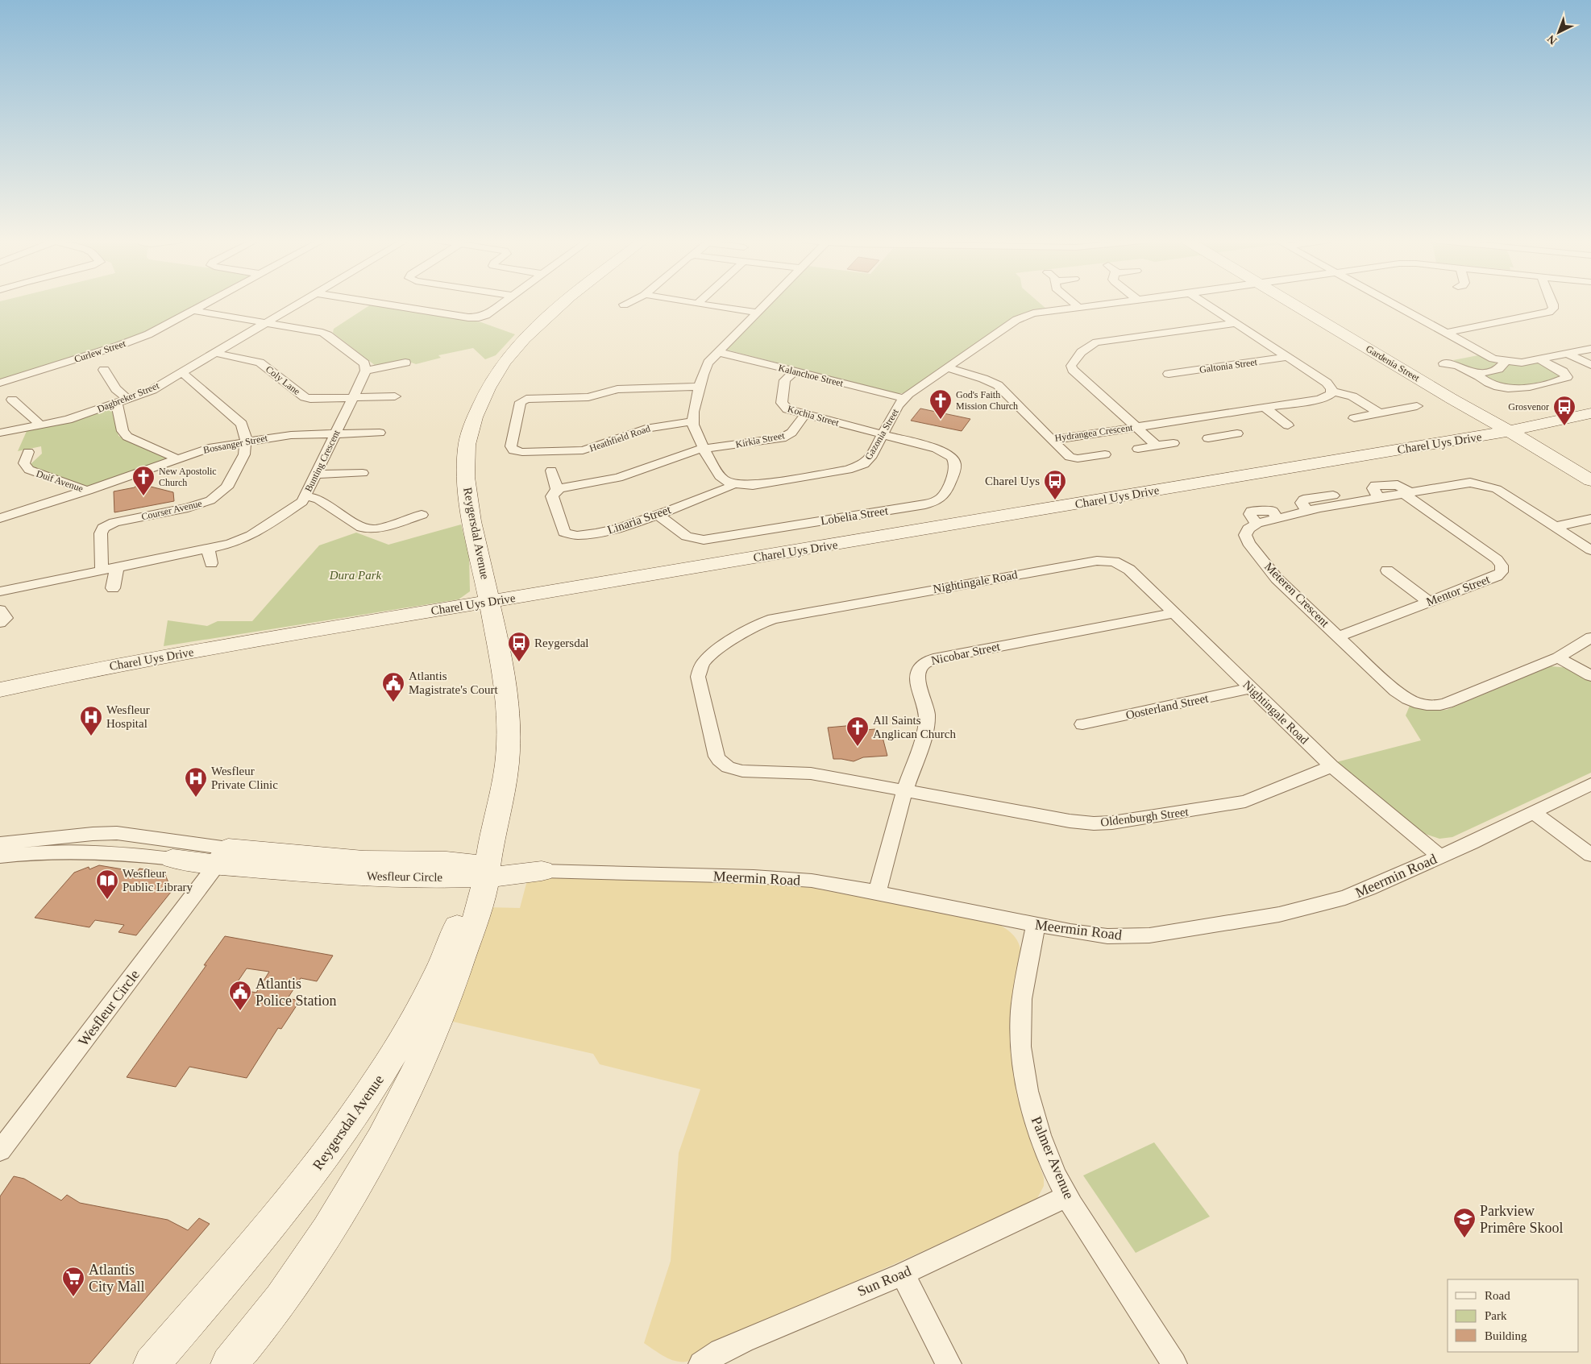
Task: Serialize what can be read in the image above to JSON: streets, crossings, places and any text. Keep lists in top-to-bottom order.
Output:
{
  "streets": {
    "main road": [
      "Gardenia Street",
      "Charel Uys Drive",
      "Reygersdal Avenue",
      "Meermin Road",
      "Wesfleur Circle"
    ],
    "street": [
      "Curlew Street",
      "Galtonia Street",
      "Kalanchoe Street",
      "Coly Lane",
      "Dagbreker Street",
      "Kochia Street",
      "Hydrangea Crescent",
      "Gazonia Street",
      "Heathfield Road",
      "Kirkia Street",
      "Bossanger Street",
      "Bunting Crescent",
      "Duif Avenue",
      "Courser Avenue",
      "Lobelia Street",
      "Linaria Street",
      "Nightingale Road",
      "Mentor Street",
      "Meteren Crescent",
      "Nicobar Street",
      "Oosterland Street",
      "Oldenburgh Street",
      "Palmer Avenue",
      "Sun Road"
    ]
  },
  "crossings": [
    ["Gardenia Street", "Charel Uys Drive"],
    ["Kalanchoe Street", "Kochia Street"],
    ["Kalanchoe Street", "Gazonia Street"],
    ["Coly Lane", "Dagbreker Street"],
    ["Coly Lane", "Bunting Crescent"],
    ["Dagbreker Street", "Courser Avenue"],
    ["Kochia Street", "Gazonia Street"],
    ["Kochia Street", "Kirkia Street"],
    ["Kochia Street", "Lobelia Street"],
    ["Hydrangea Crescent", "Gazonia Street"],
    ["Gazonia Street", "Heathfield Road"],
    ["Gazonia Street", "Kirkia Street"],
    ["Gazonia Street", "Lobelia Street"],
    ["Gazonia Street", "Linaria Street"],
    ["Charel Uys Drive", "Reygersdal Avenue"],
    ["Bossanger Street", "Bunting Crescent"],
    ["Bossanger Street", "Duif Avenue"],
    ["Bossanger Street", "Courser Avenue"],
    ["Bunting Crescent", "Courser Avenue"],
    ["Lobelia Street", "Linaria Street"],
    ["Reygersdal Avenue", "Meermin Road"],
    ["Reygersdal Avenue", "Wesfleur Circle"],
    ["Nightingale Road", "Nicobar Street"],
    ["Nightingale Road", "Oosterland Street"],
    ["Nightingale Road", "Oldenburgh Street"],
    ["Nightingale Road", "Meermin Road"],
    ["Mentor Street", "Meteren Crescent"],
    ["Nicobar Street", "Oldenburgh Street"],
    ["Nicobar Street", "Meermin Road"],
    ["Meermin Road", "Wesfleur Circle"],
    ["Meermin Road", "Palmer Avenue"],
    ["Palmer Avenue", "Sun Road"]
  ],
  "parks": ["Dura Park"],
  "places": {
    "church": ["God's Faith Mission Church", "New Apostolic Church", "All Saints Anglican Church"],
    "bus stop": ["Grosvenor", "Charel Uys", "Reygersdal"],
    "public building": ["Atlantis Magistrate's Court", "Atlantis Police Station"],
    "hospital": ["Wesfleur Hospital", "Wesfleur Private Clinic"],
    "library": ["Wesfleur Public Library"],
    "school or university": ["Parkview Primêre Skool"],
    "supermarket": ["Atlantis City Mall"]
  },
  "legend": ["Road", "Park", "Building"],
  "north": "bottom left"
}
